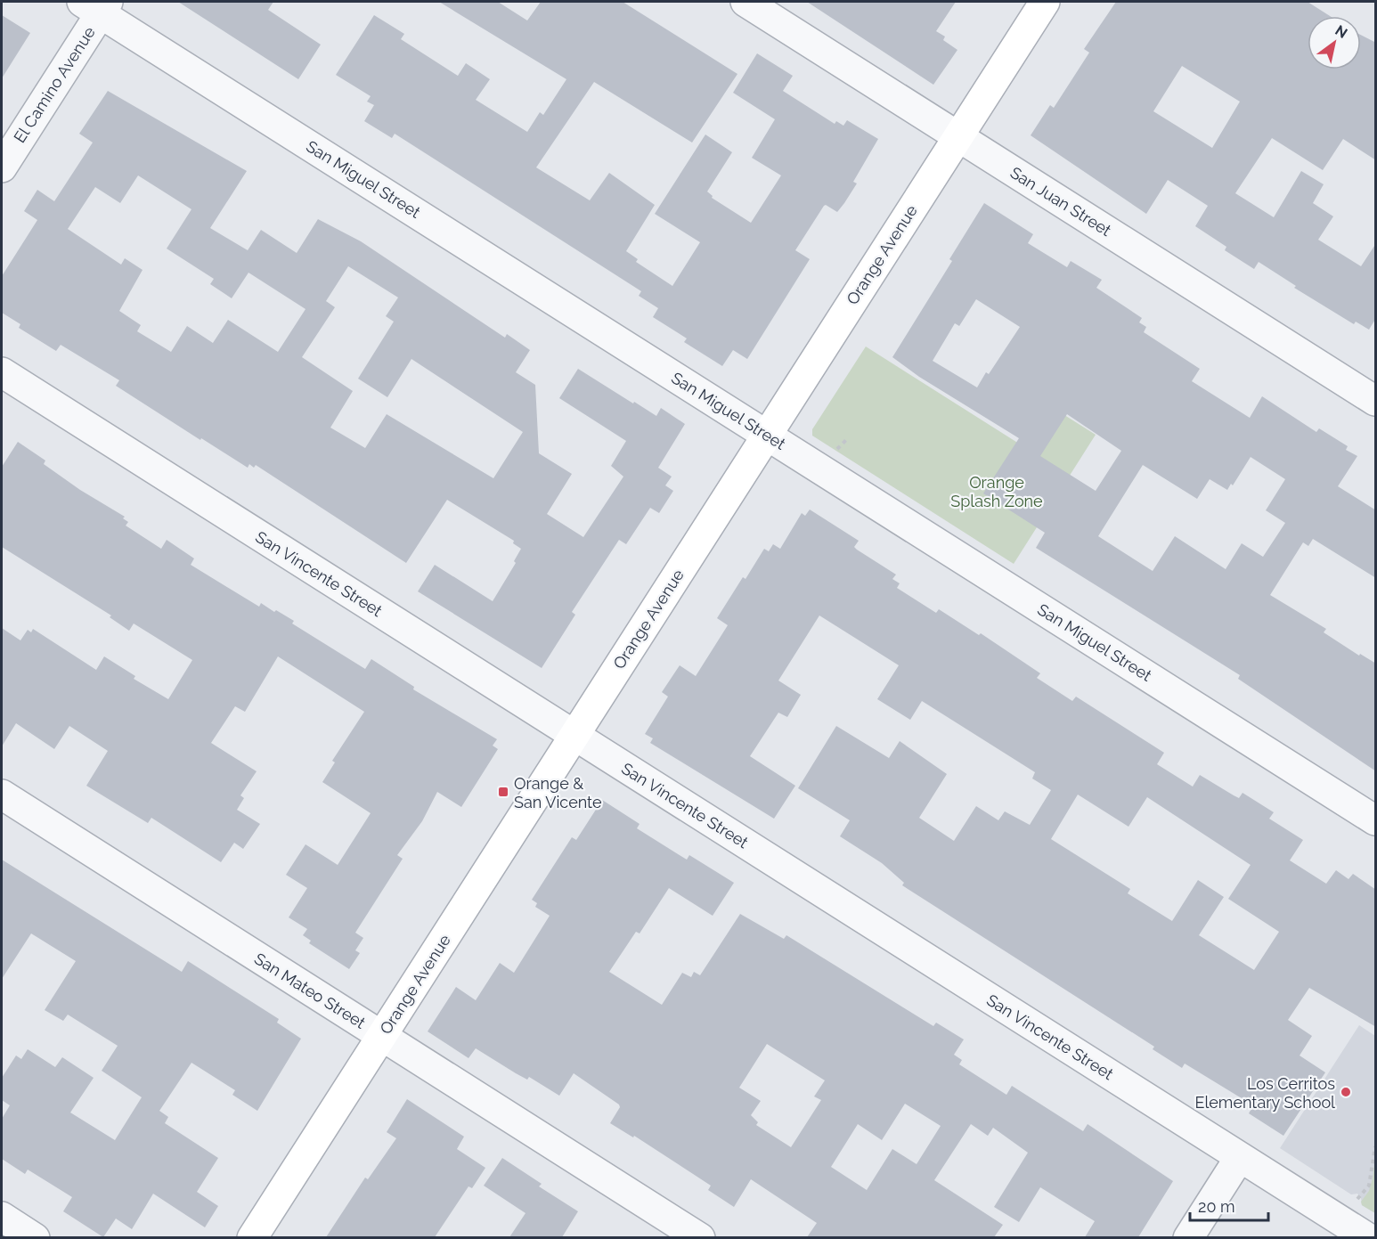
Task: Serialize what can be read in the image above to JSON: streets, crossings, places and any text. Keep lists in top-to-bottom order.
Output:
{
  "streets": {
    "street": [
      "El Camino Avenue",
      "San Miguel Street",
      "San Juan Street",
      "Orange Avenue",
      "San Vincente Street",
      "San Mateo Street"
    ]
  },
  "crossings": [
    ["El Camino Avenue", "San Miguel Street"],
    ["San Miguel Street", "Orange Avenue"],
    ["San Juan Street", "Orange Avenue"],
    ["Orange Avenue", "San Vincente Street"],
    ["Orange Avenue", "San Mateo Street"]
  ],
  "parks": ["Orange Splash Zone"],
  "places": {
    "transit": ["Orange & San Vicente"],
    "other": ["Los Cerritos Elementary School"]
  },
  "scale_bar": "20 m",
  "north": "top right"
}
